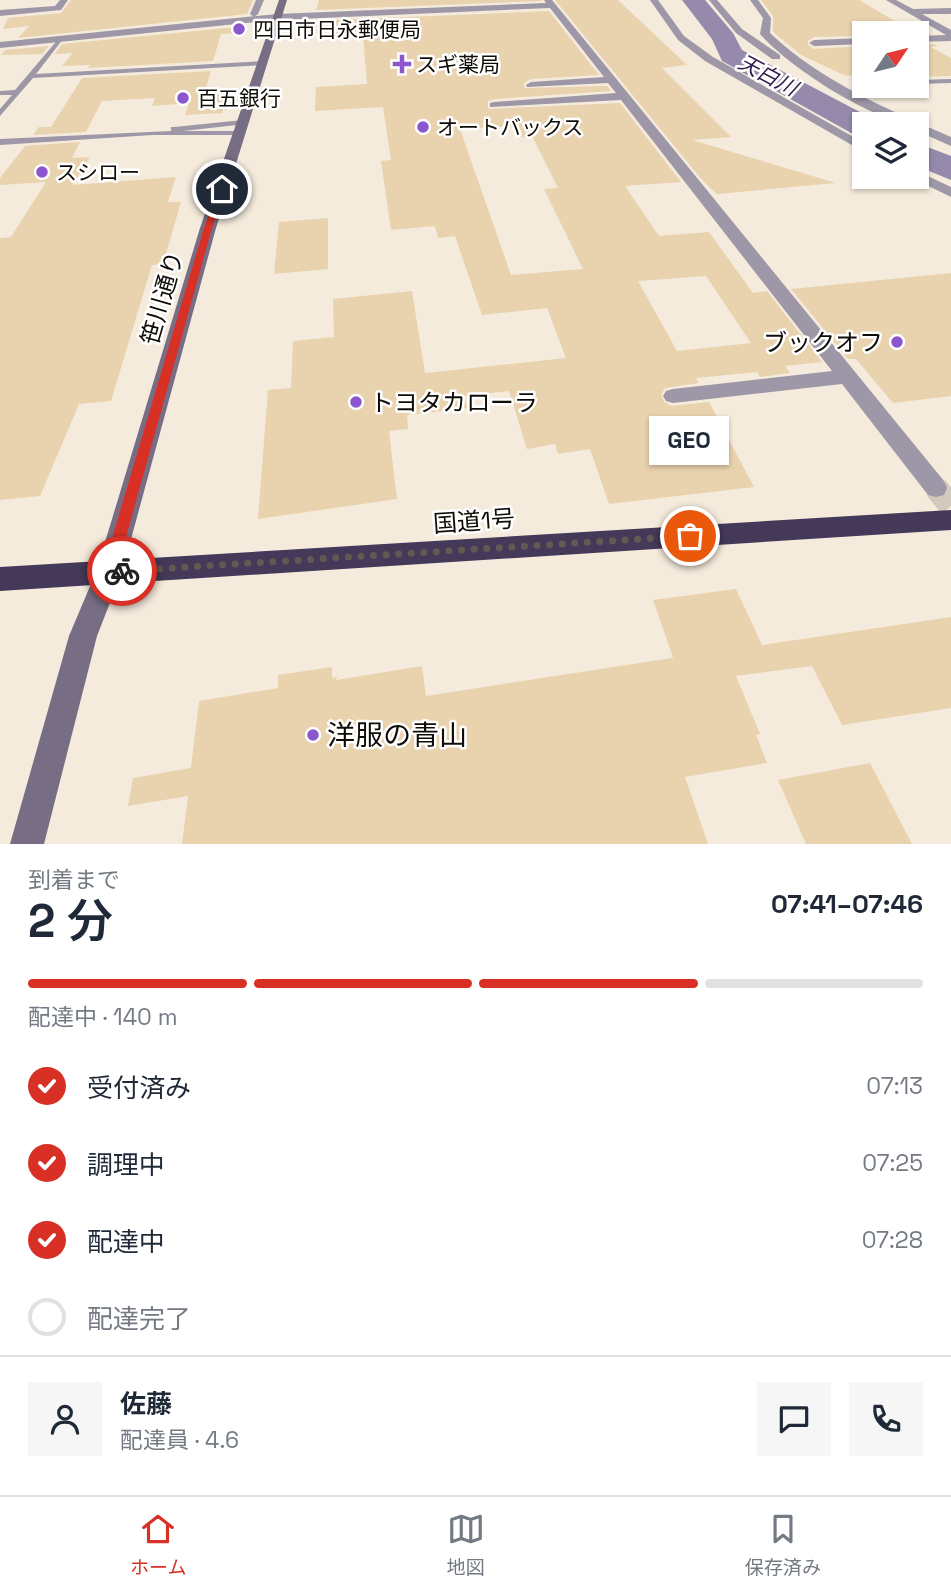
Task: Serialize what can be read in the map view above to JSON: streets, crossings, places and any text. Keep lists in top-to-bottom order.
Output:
{
  "streets": {
    "highway": ["国道1号"],
    "street": ["笹川通り"]
  },
  "crossings": [
    ["笹川通り", "国道1号"]
  ],
  "water": ["天白川"],
  "places": {
    "other": [
      "四日市日永郵便局",
      "百五銀行",
      "オートバックス",
      "スシロー",
      "ブックオフ",
      "トヨタカローラ",
      "GEO",
      "洋服の青山"
    ],
    "health": ["スギ薬局"]
  },
  "north": "top right",
  "page": {
    "bubble": "GEO",
    "heading": ["2 分", "到着まで", "07:41–07:46"],
    "panel": ["佐藤", "配達員 · 4.6"],
    "bar": "配達中 · 140 m",
    "list": [
      ["受付済み", "07:13"],
      ["調理中", "07:25"],
      ["配達中", "07:28"],
      "配達完了"
    ],
    "tabs": ["ホーム", "地図", "保存済み"]
  }
}
